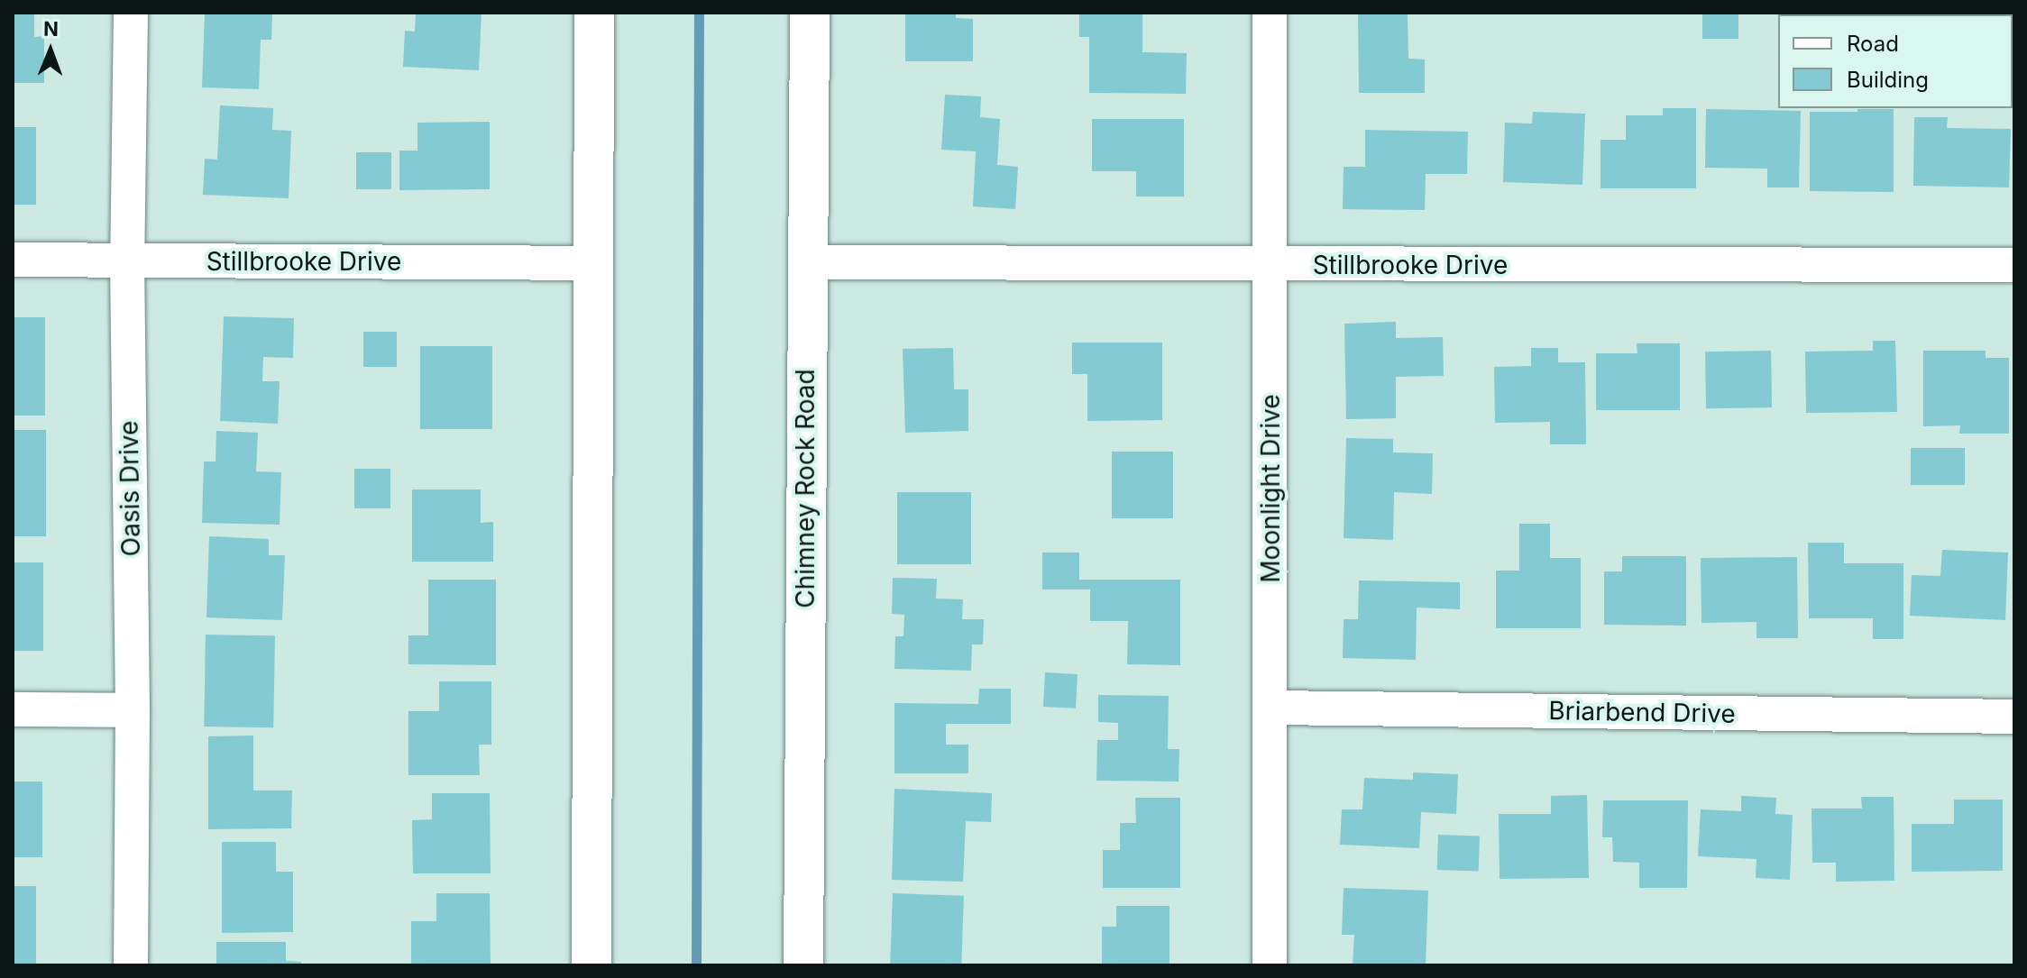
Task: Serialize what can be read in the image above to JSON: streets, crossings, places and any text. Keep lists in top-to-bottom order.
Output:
{
  "streets": {
    "main road": ["Chimney Rock Road"],
    "street": [
      "Stillbrooke Drive",
      "Oasis Drive",
      "Moonlight Drive",
      "Briarbend Drive"
    ]
  },
  "crossings": [
    ["Stillbrooke Drive", "Oasis Drive"],
    ["Stillbrooke Drive", "Chimney Rock Road"],
    ["Stillbrooke Drive", "Moonlight Drive"],
    ["Moonlight Drive", "Briarbend Drive"]
  ],
  "legend": ["Road", "Building"],
  "north": "top"
}
